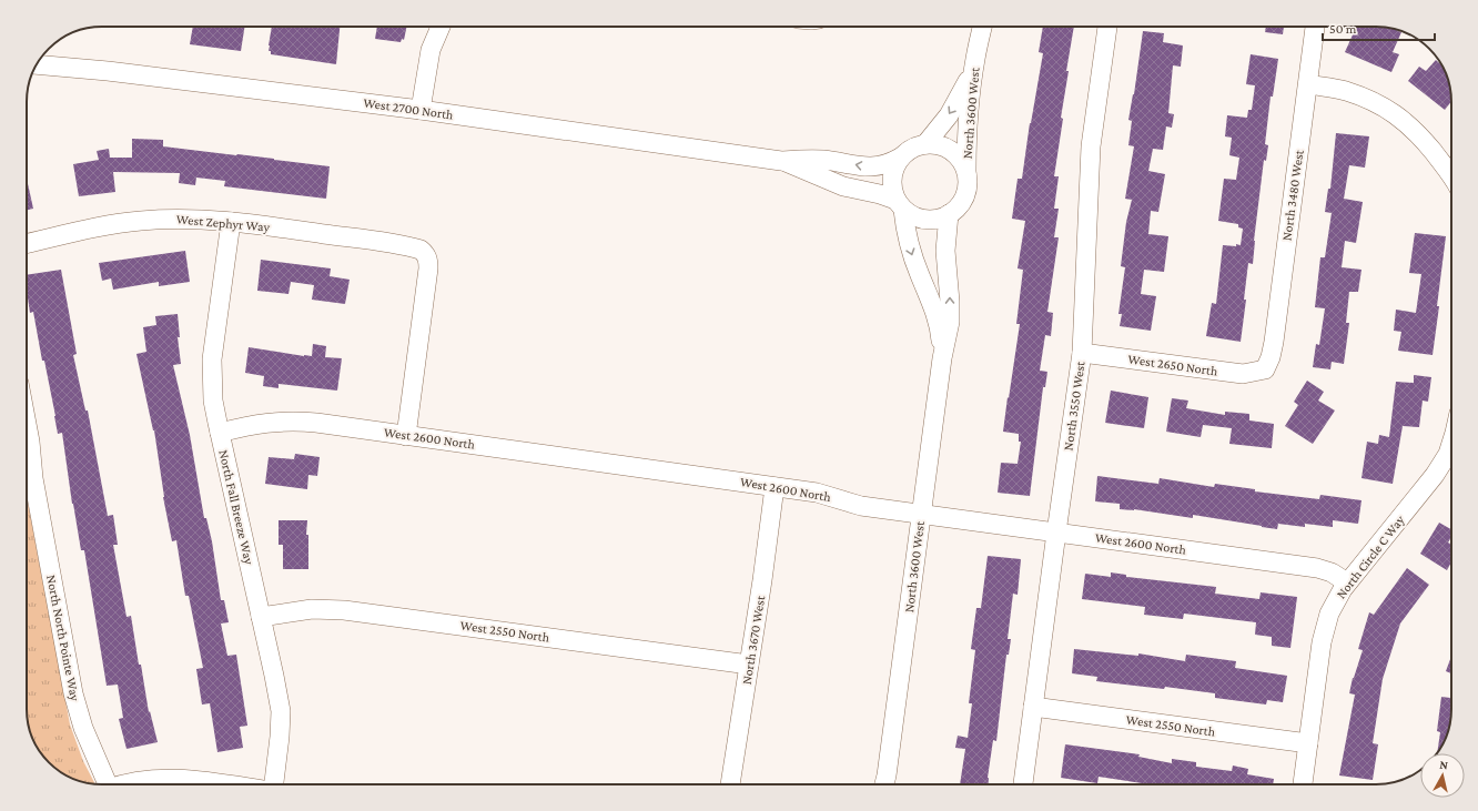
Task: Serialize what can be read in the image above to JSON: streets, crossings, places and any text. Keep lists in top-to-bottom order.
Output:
{
  "streets": {
    "street": [
      "West 2700 North",
      "North 3600 West",
      "North 3480 West",
      "West Zephyr Way",
      "West 2650 North",
      "North 3550 West",
      "West 2600 North",
      "North Fall Breeze Way",
      "North Circle C Way",
      "West 2550 North",
      "North North Pointe Way",
      "North 3670 West"
    ]
  },
  "crossings": [
    ["West 2700 North", "North 3600 West"],
    ["North 3600 West", "West 2600 North"],
    ["North 3480 West", "West 2650 North"],
    ["West Zephyr Way", "West 2600 North"],
    ["West Zephyr Way", "North Fall Breeze Way"],
    ["West 2650 North", "North 3550 West"],
    ["North 3550 West", "West 2600 North"],
    ["North 3550 West", "West 2550 North"],
    ["West 2600 North", "North Fall Breeze Way"],
    ["West 2600 North", "North Circle C Way"],
    ["West 2600 North", "North 3670 West"],
    ["North Fall Breeze Way", "West 2550 North"],
    ["North Circle C Way", "West 2550 North"],
    ["West 2550 North", "North 3670 West"]
  ],
  "scale_bar": "50 m",
  "north": "top"
}
